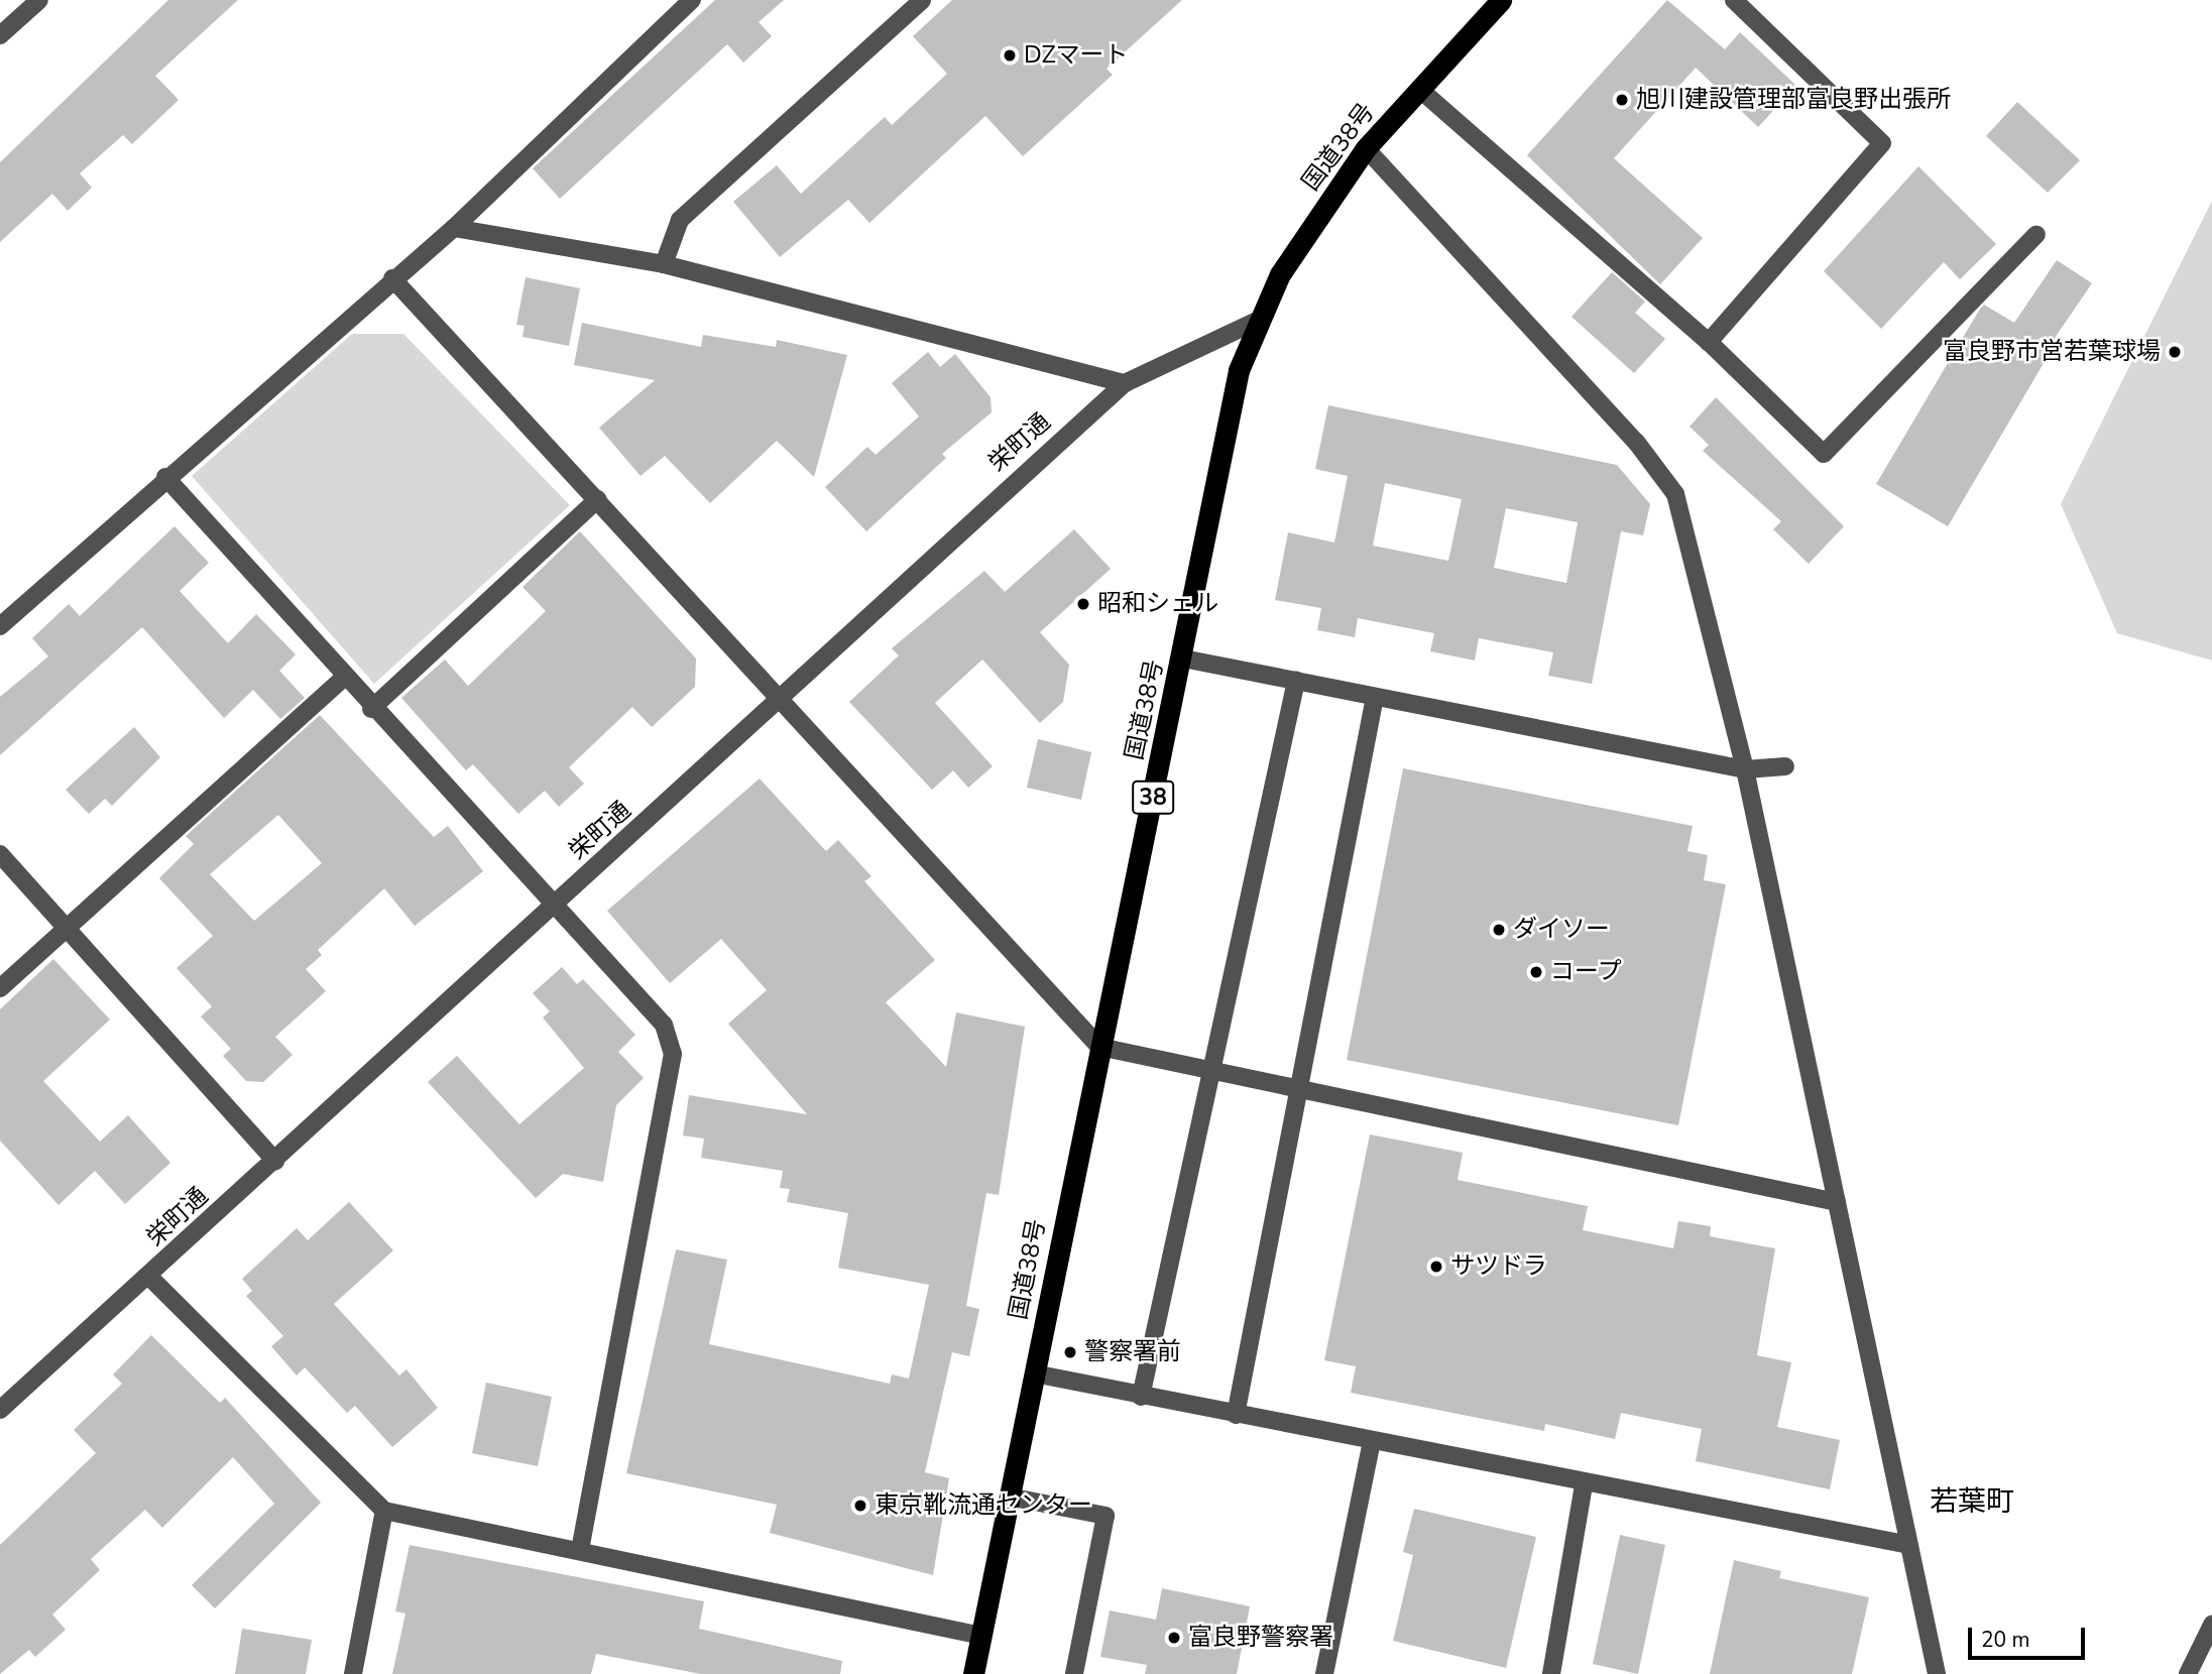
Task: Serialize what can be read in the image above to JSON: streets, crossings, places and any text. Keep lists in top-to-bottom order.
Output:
{
  "streets": {
    "highway": ["国道38号", "38"],
    "street": ["栄町通"]
  },
  "crossings": [
    ["国道38号", "栄町通"]
  ],
  "districts": ["若葉町"],
  "places": [
    "DZマート",
    "旭川建設管理部富良野出張所",
    "富良野市営若葉球場",
    "昭和シェル",
    "ダイソー",
    "コープ",
    "サツドラ",
    "警察署前",
    "東京靴流通センター",
    "富良野警察署"
  ],
  "scale_bar": "20 m"
}
